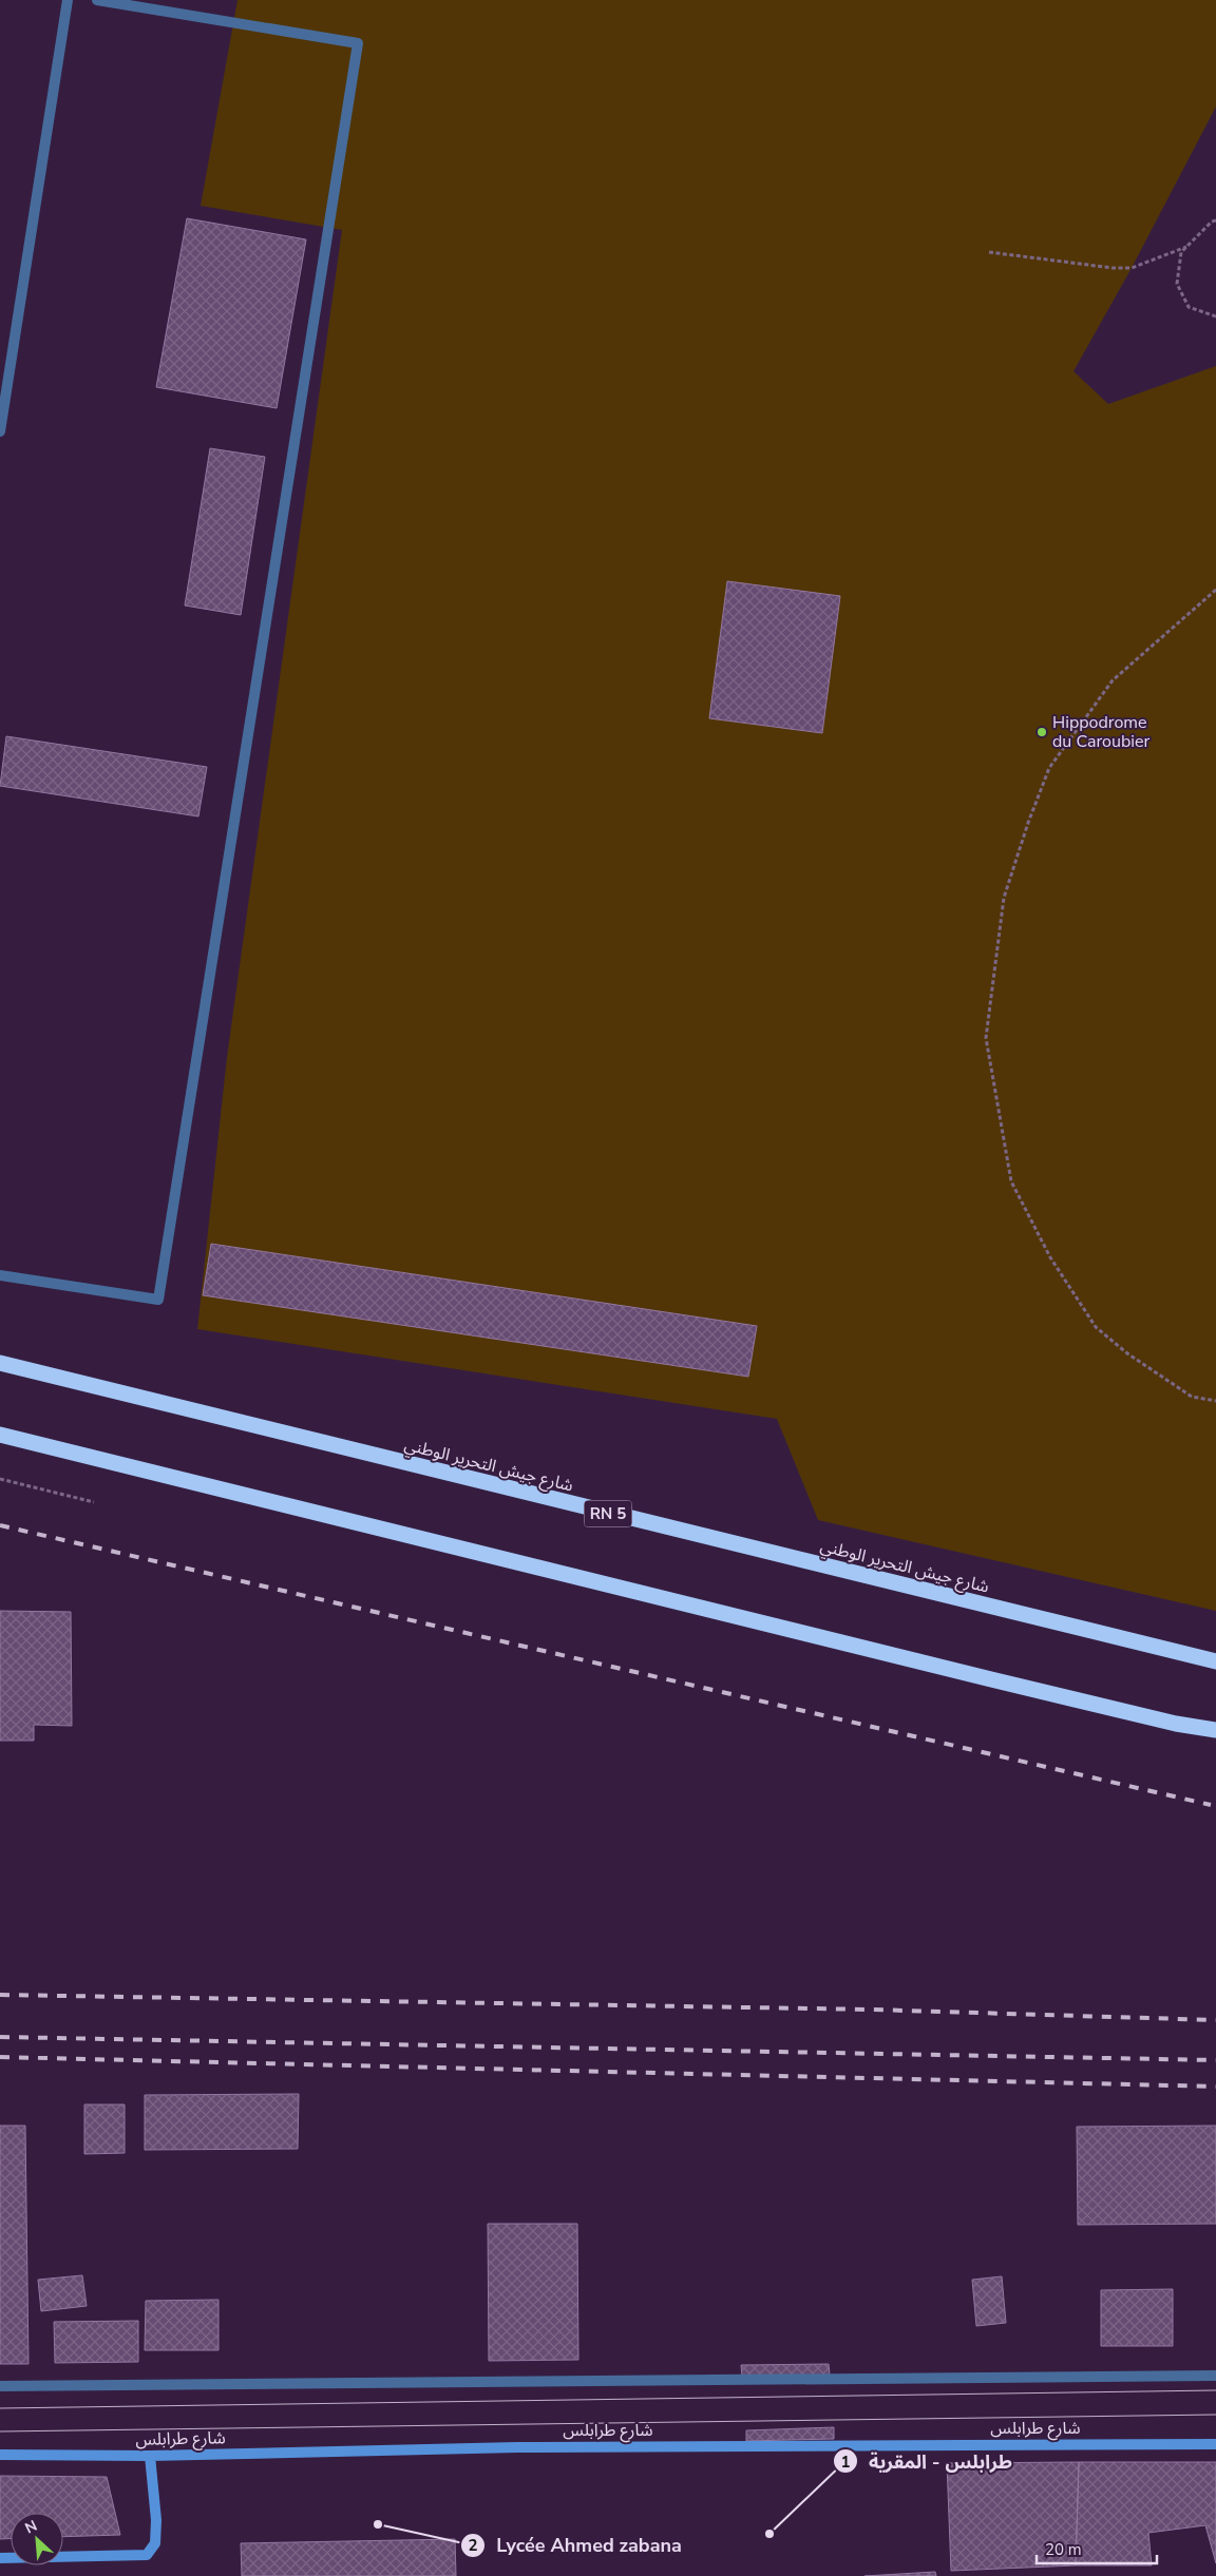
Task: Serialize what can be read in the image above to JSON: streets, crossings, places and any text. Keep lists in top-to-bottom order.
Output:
{
  "streets": {
    "highway": ["شارع جيش التحرير الوطني", "RN 5"],
    "main road": ["شارع طرابلس"]
  },
  "places": ["Hippodrome du Caroubier", "Lycée Ahmed zabana", "طرابلس - المقرية"],
  "scale_bar": "20 m",
  "north": "top left"
}
